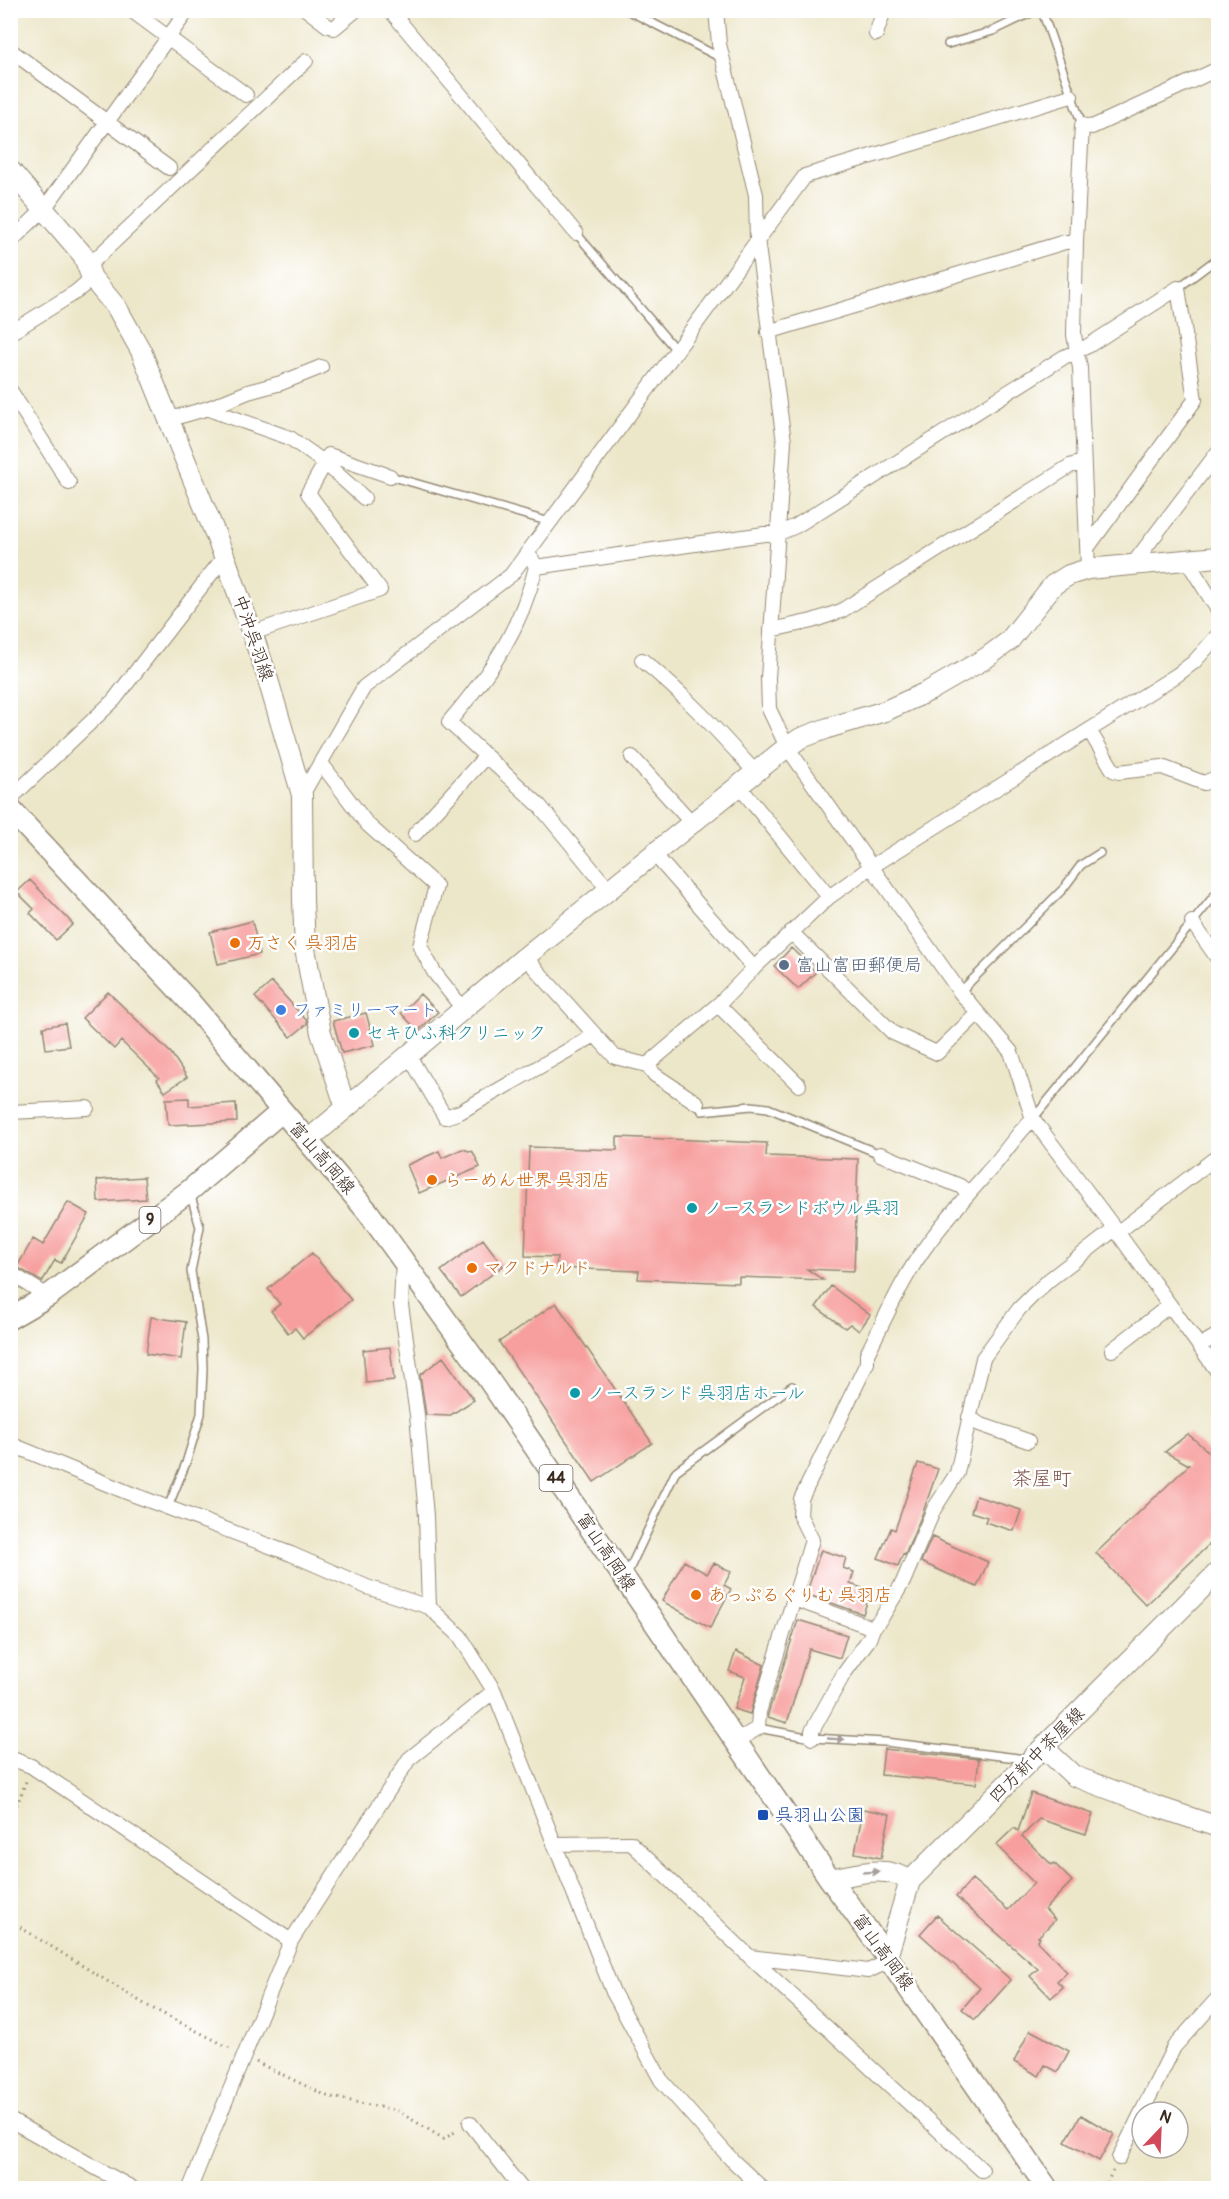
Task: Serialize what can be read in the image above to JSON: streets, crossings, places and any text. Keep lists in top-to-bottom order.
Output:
{
  "streets": {
    "main road": [
      "中沖呉羽線",
      "富山高岡線",
      "9",
      "44",
      "四方新中茶屋線"
    ]
  },
  "crossings": [
    ["富山高岡線", "9"],
    ["富山高岡線", "四方新中茶屋線"]
  ],
  "districts": ["茶屋町"],
  "places": {
    "other": [
      "万さく 呉羽店",
      "富山富田郵便局",
      "ファミリーマート",
      "セキひふ科クリニック",
      "らーめん世界 呉羽店",
      "ノースランドボウル呉羽",
      "マクドナルド",
      "ノースランド 呉羽店ホール",
      "あっぷるぐりむ 呉羽店"
    ],
    "transit": ["呉羽山公園"]
  },
  "north": "top right"
}
